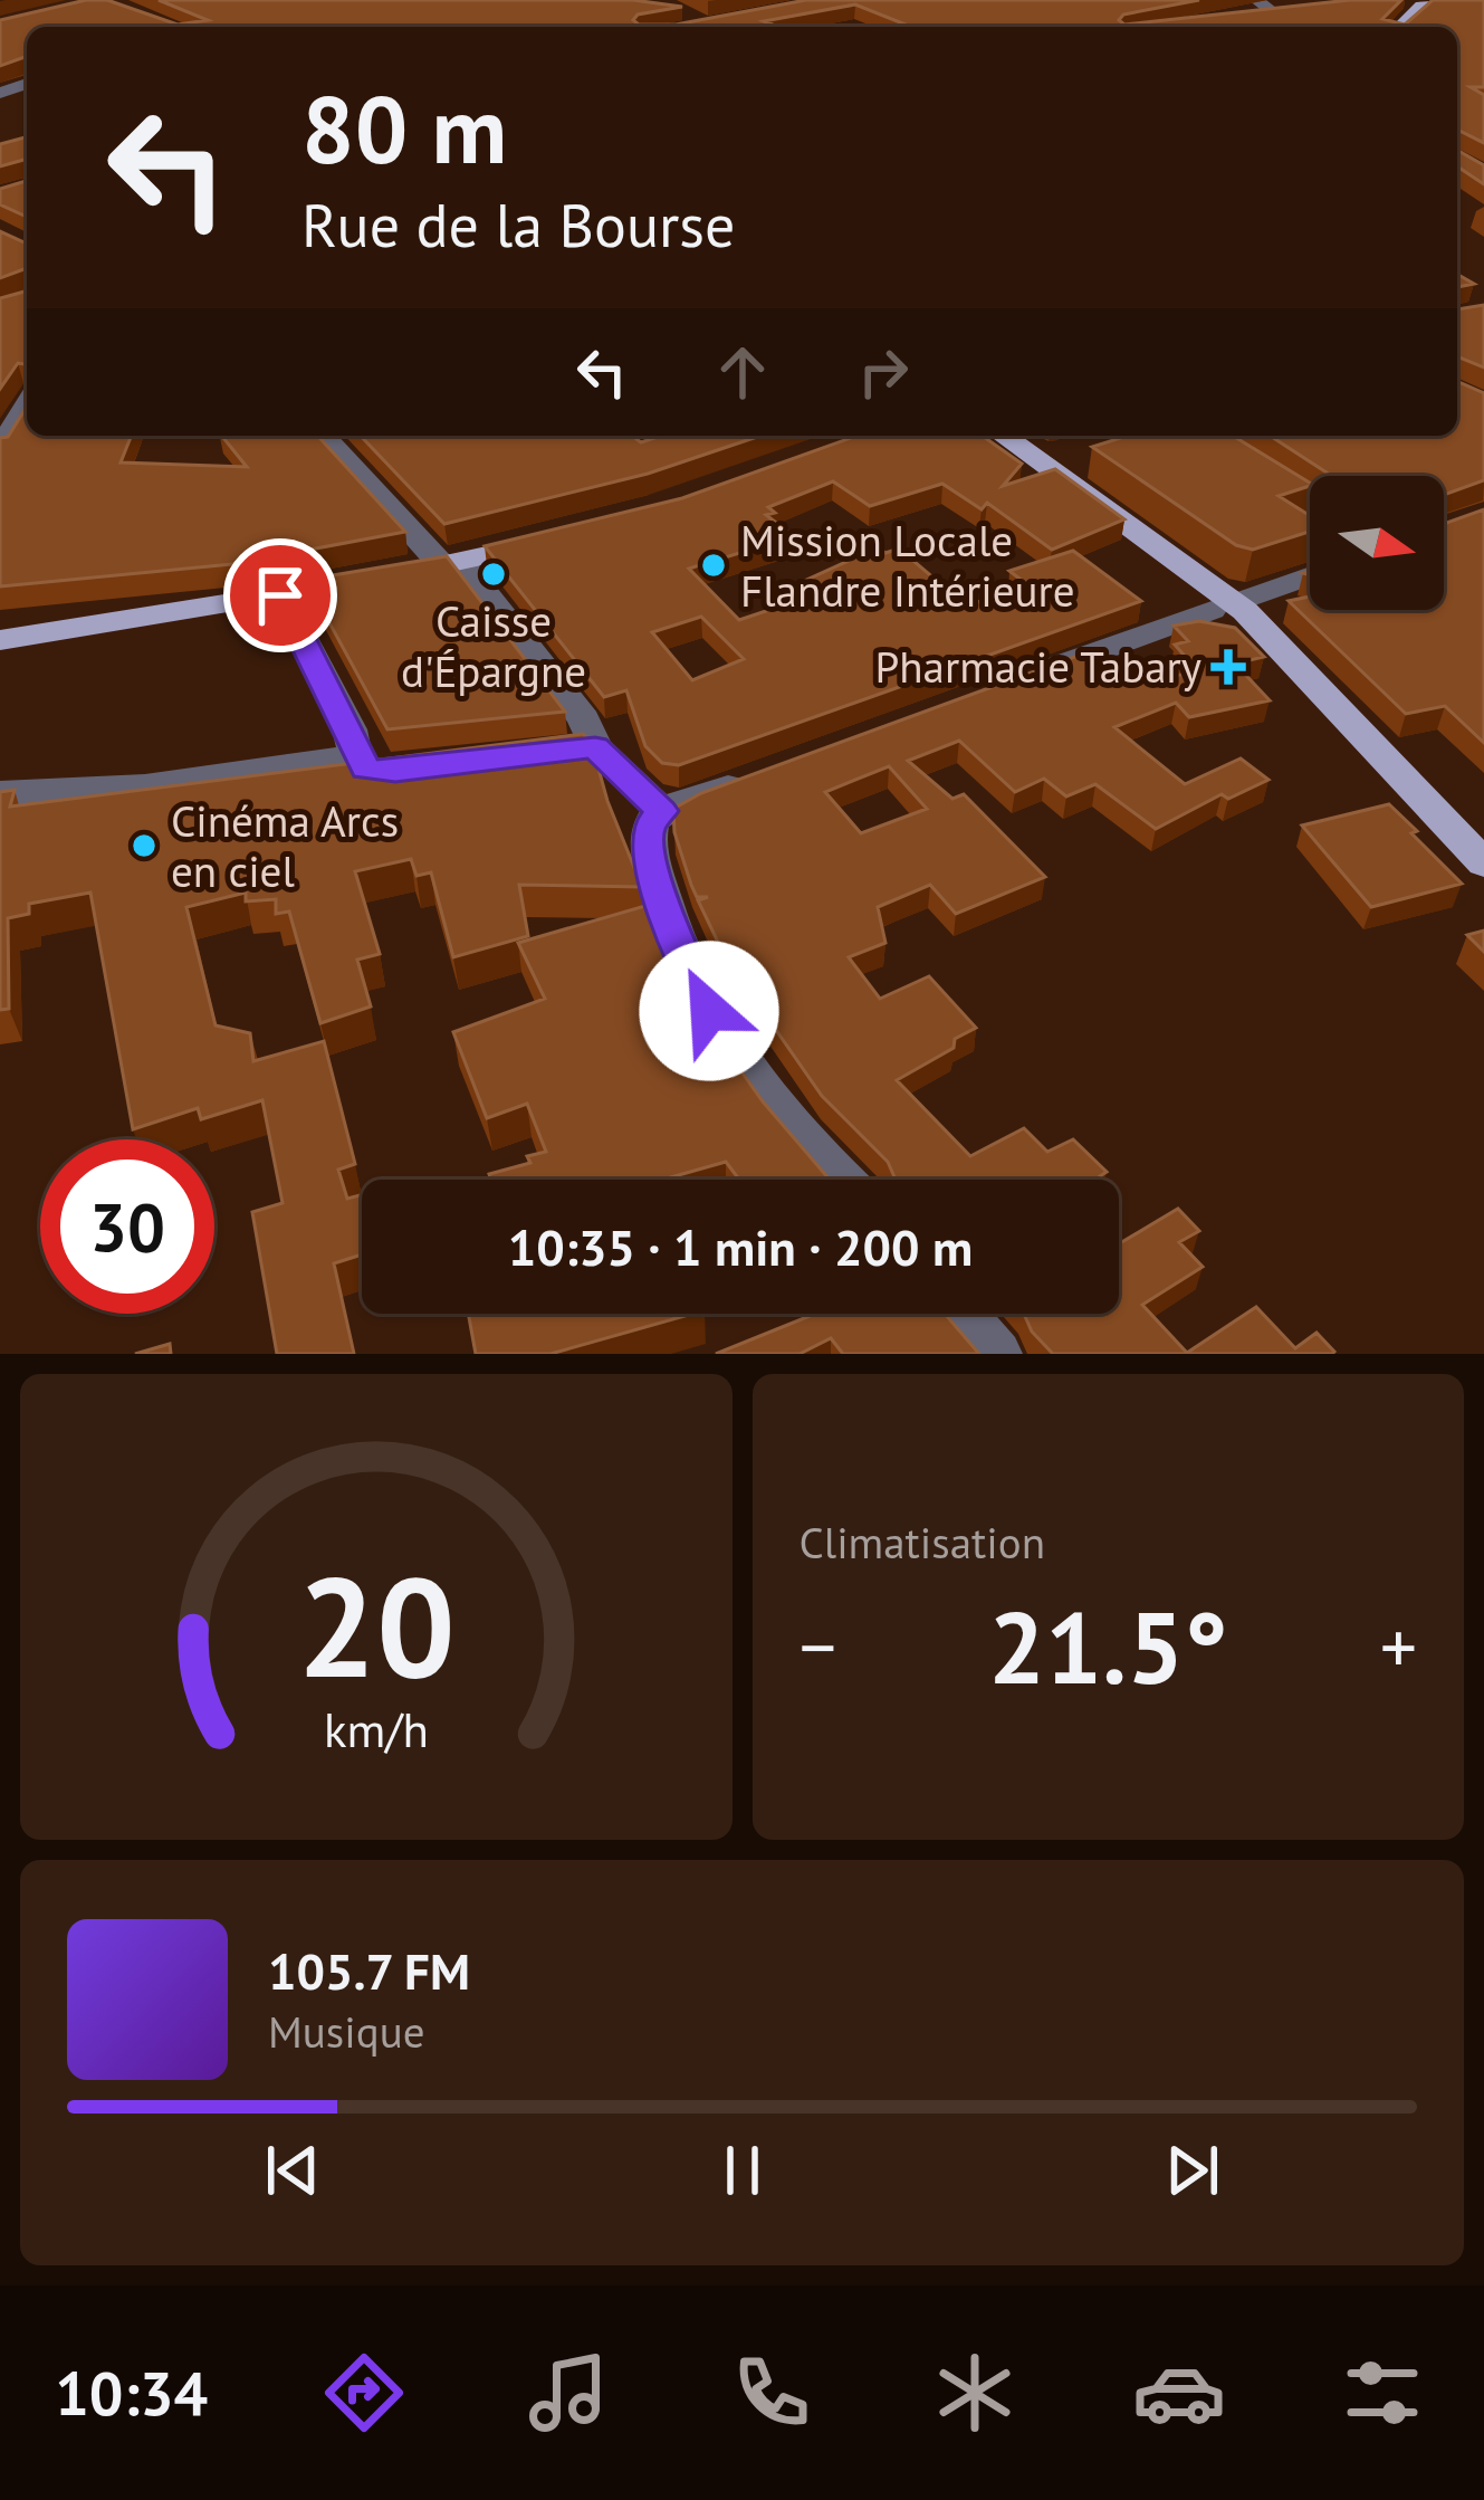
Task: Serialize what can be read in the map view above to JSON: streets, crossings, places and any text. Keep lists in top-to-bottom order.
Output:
{
  "places": {
    "other": ["Mission Locale Flandre Intérieure", "Caisse d'Épargne", "Cinéma Arcs en ciel"],
    "health": ["Pharmacie Tabary"]
  },
  "north": "right",
  "page": {
    "turn": ["80 m", "Rue de la Bourse"],
    "limit": "30",
    "trip": "10:35 · 1 min · 200 m",
    "tile": "Climatisation",
    "heat": ["−", "21.5°", "+"],
    "song": ["105.7 FM", "Musique"],
    "tabs": "10:34",
    "gauge": ["20", "km/h"]
  }
}
